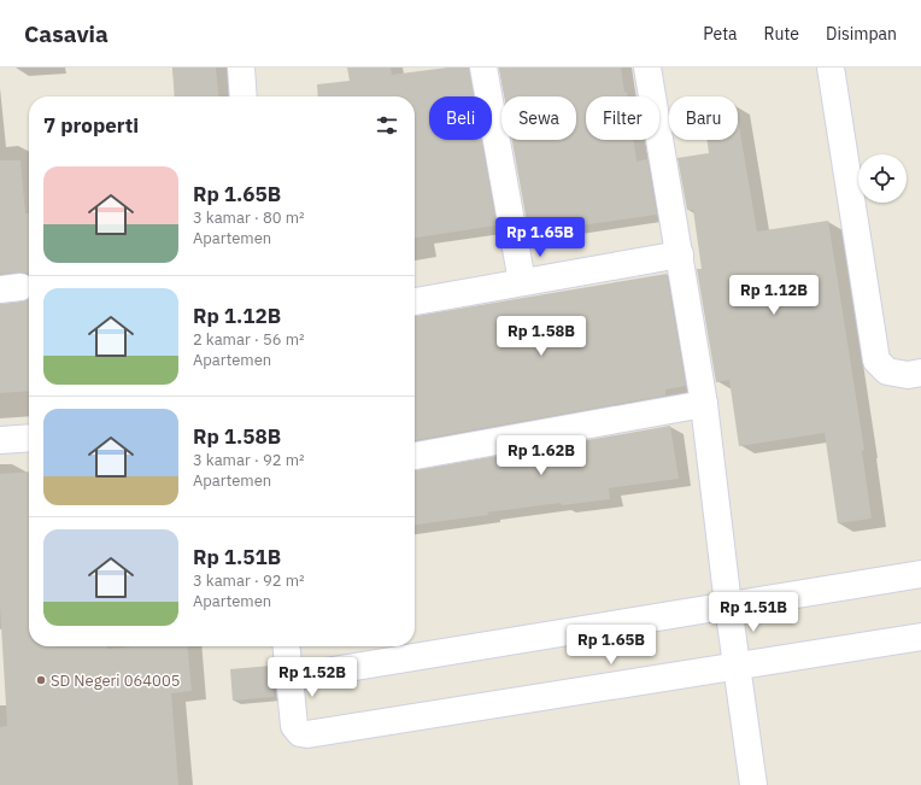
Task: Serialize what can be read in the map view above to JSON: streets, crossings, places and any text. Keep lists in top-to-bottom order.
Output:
{
  "places": ["SD Negeri 064005"],
  "page": {
    "header": "Casavia",
    "nav": ["Peta", "Rute", "Disimpan"],
    "chip": [
      "Beli",
      "Sewa",
      "Filter",
      "Baru"
    ],
    "heading": "7 properti",
    "list": [
      {
        "name": "Rp 1.65B",
        "note": "3 kamar · 80 m² · Apartemen"
      },
      {
        "name": "Rp 1.12B",
        "note": "2 kamar · 56 m² · Apartemen"
      },
      {
        "name": "Rp 1.58B",
        "note": "3 kamar · 92 m² · Apartemen"
      },
      {
        "name": "Rp 1.51B",
        "note": "3 kamar · 92 m² · Apartemen"
      }
    ],
    "price": [
      "Rp 1.65B",
      "Rp 1.12B",
      "Rp 1.58B",
      "Rp 1.62B",
      "Rp 1.51B",
      "Rp 1.65B",
      "Rp 1.52B"
    ]
  }
}
